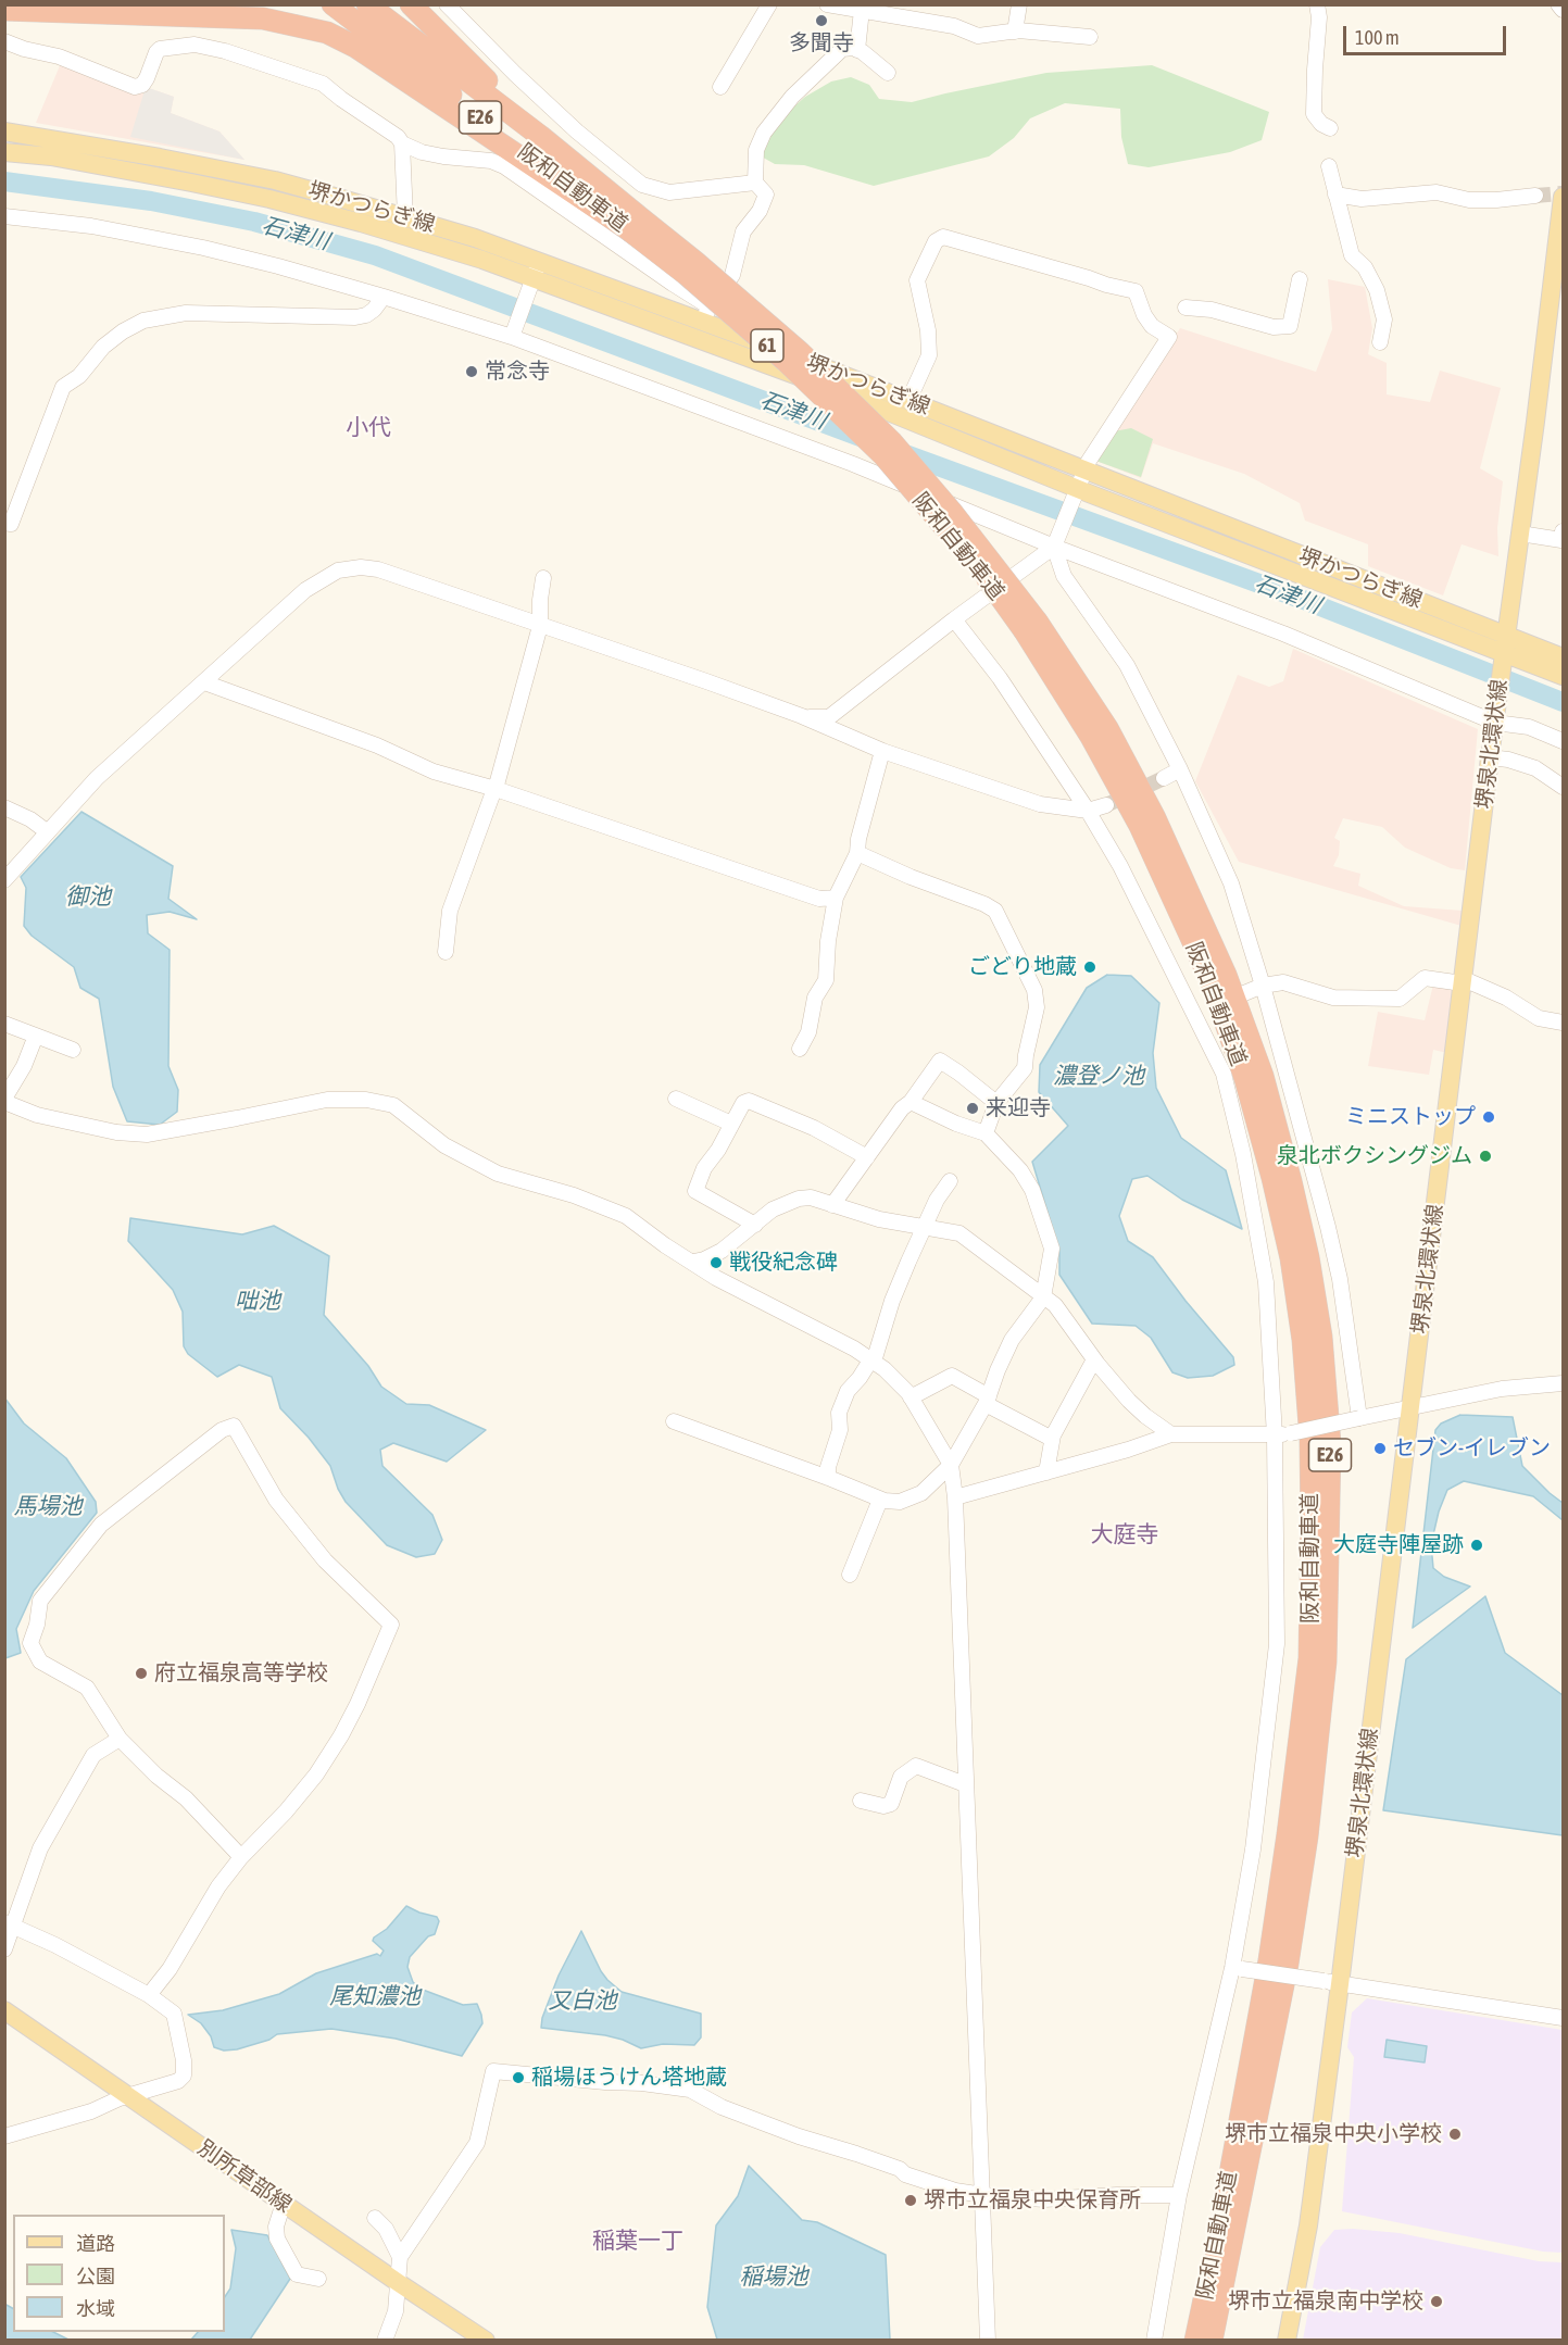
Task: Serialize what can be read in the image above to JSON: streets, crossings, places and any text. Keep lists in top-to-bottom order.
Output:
{
  "streets": {
    "highway": ["E26", "阪和自動車道"],
    "main road": [
      "堺かつらぎ線",
      "61",
      "堺泉北環状線",
      "別所草部線"
    ]
  },
  "crossings": [
    ["堺かつらぎ線", "堺泉北環状線"]
  ],
  "districts": ["小代", "大庭寺", "稲葉一丁"],
  "water": [
    "石津川",
    "御池",
    "濃登ノ池",
    "咄池",
    "馬場池",
    "尾知濃池",
    "又白池",
    "稲場池"
  ],
  "places": [
    "多聞寺",
    "常念寺",
    "ごどり地蔵",
    "来迎寺",
    "ミニストップ",
    "泉北ボクシングジム",
    "戦役紀念碑",
    "セブン-イレブン",
    "大庭寺陣屋跡",
    "府立福泉高等学校",
    "稲場ほうけん塔地蔵",
    "堺市立福泉中央小学校",
    "堺市立福泉中央保育所",
    "堺市立福泉南中学校"
  ],
  "legend": ["道路", "公園", "水域"],
  "scale_bar": "100 m"
}
